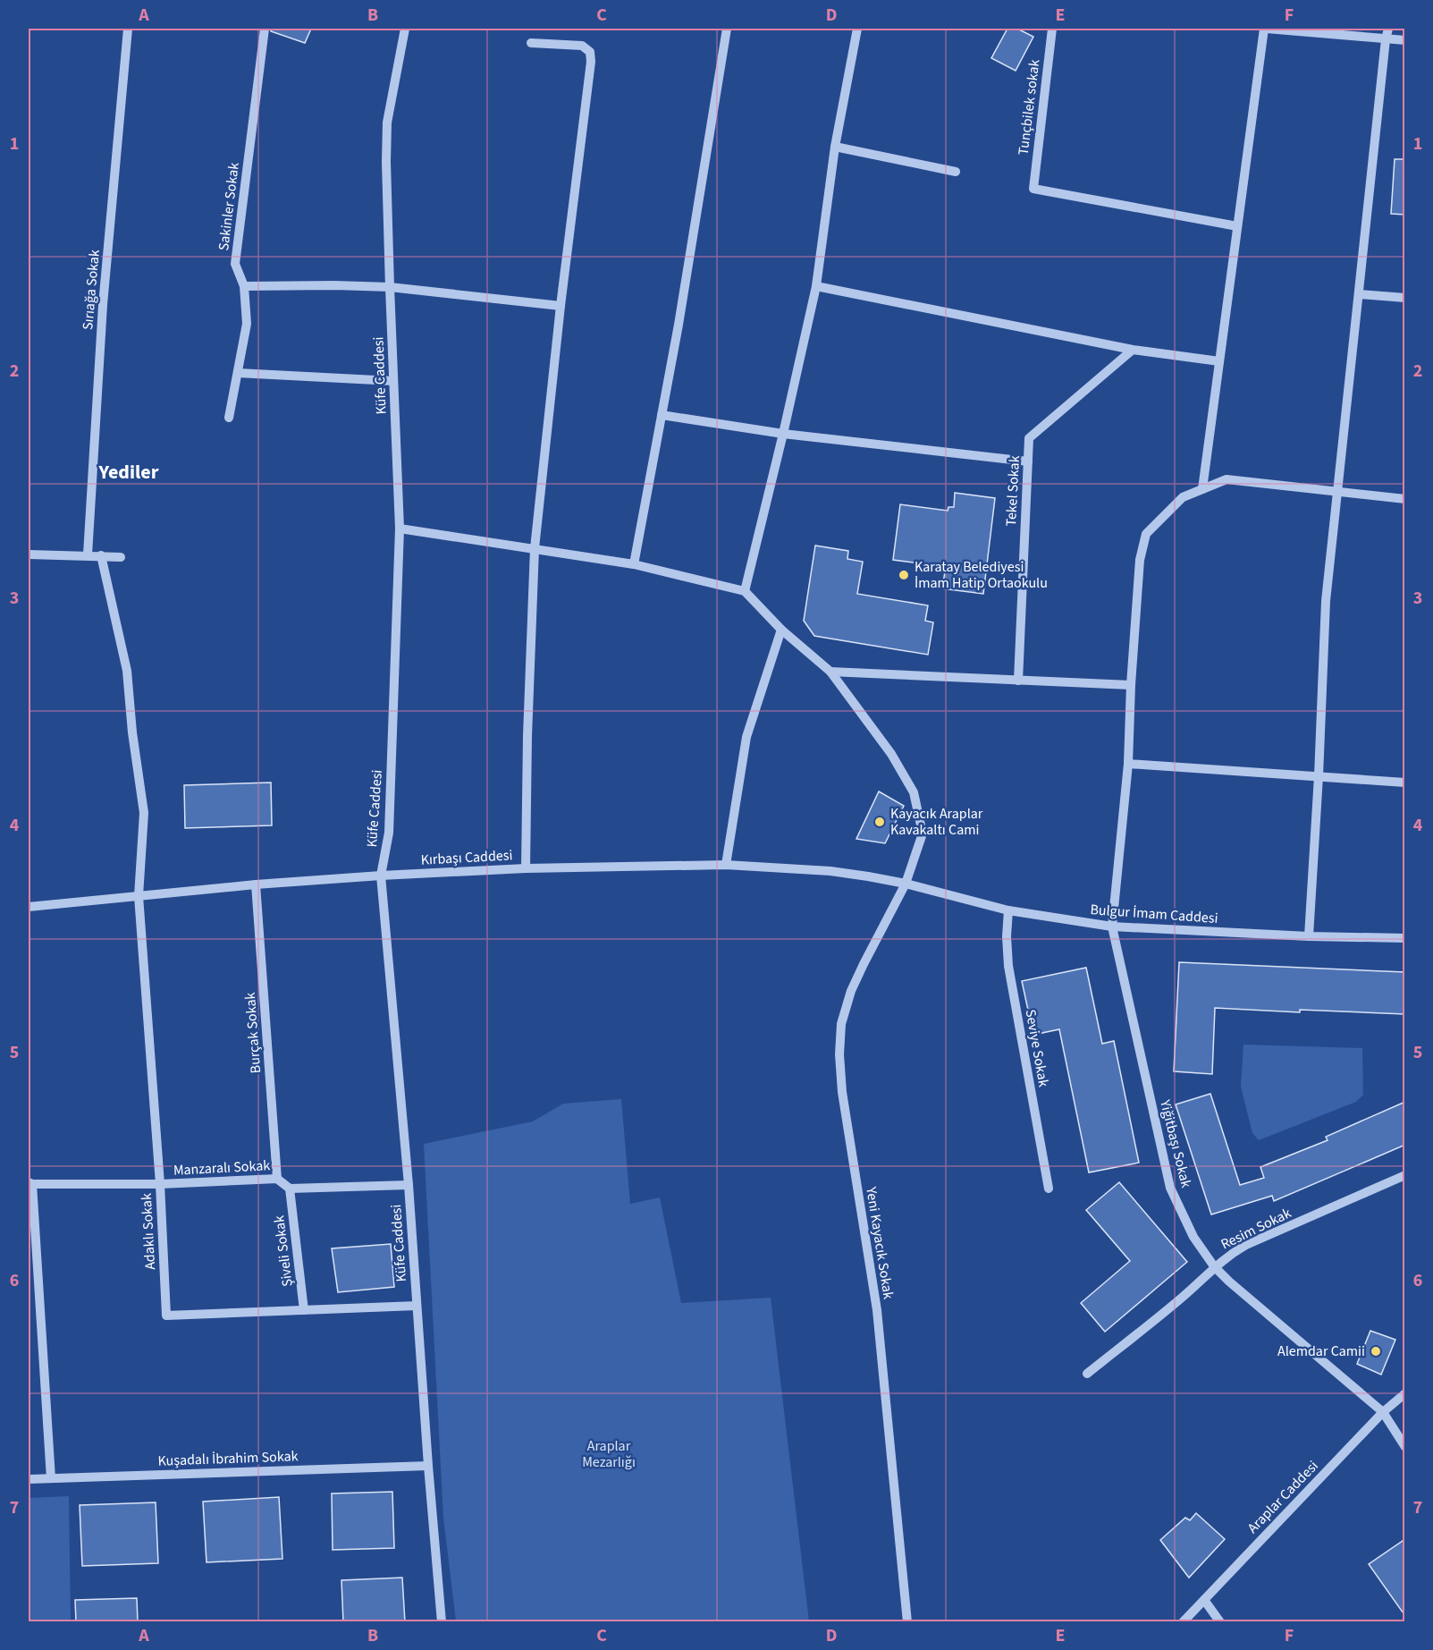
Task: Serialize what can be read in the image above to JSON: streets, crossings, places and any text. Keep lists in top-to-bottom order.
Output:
{
  "streets": {
    "street": [
      "Tunçbilek sokak",
      "Sakinler Sokak",
      "Sırıağa Sokak",
      "Küfe Caddesi",
      "Tekel Sokak",
      "Kırbaşı Caddesi",
      "Bulgur İmam Caddesi",
      "Burçak Sokak",
      "Seviye Sokak",
      "Yiğitbaşı Sokak",
      "Manzaralı Sokak",
      "Resim Sokak",
      "Adaklı Sokak",
      "Yeni Kayacık Sokak",
      "Şiveli Sokak",
      "Kuşadalı İbrahim Sokak",
      "Araplar Caddesi"
    ]
  },
  "crossings": [
    ["Küfe Caddesi", "Kırbaşı Caddesi"],
    ["Küfe Caddesi", "Adaklı Sokak"],
    ["Küfe Caddesi", "Kuşadalı İbrahim Sokak"],
    ["Kırbaşı Caddesi", "Bulgur İmam Caddesi"],
    ["Kırbaşı Caddesi", "Burçak Sokak"],
    ["Kırbaşı Caddesi", "Adaklı Sokak"],
    ["Kırbaşı Caddesi", "Yeni Kayacık Sokak"],
    ["Bulgur İmam Caddesi", "Seviye Sokak"],
    ["Bulgur İmam Caddesi", "Yiğitbaşı Sokak"],
    ["Bulgur İmam Caddesi", "Yeni Kayacık Sokak"],
    ["Burçak Sokak", "Manzaralı Sokak"],
    ["Yiğitbaşı Sokak", "Resim Sokak"],
    ["Yiğitbaşı Sokak", "Araplar Caddesi"],
    ["Manzaralı Sokak", "Adaklı Sokak"],
    ["Manzaralı Sokak", "Şiveli Sokak"],
    ["Adaklı Sokak", "Şiveli Sokak"]
  ],
  "districts": ["Yediler"],
  "parks": ["Araplar Mezarlığı"],
  "places": ["Karatay Belediyesi İmam Hatip Ortaokulu", "Kayacık Araplar Kavakaltı Cami", "Alemdar Camii"],
  "grid": {
    "columns": [
      "A",
      "B",
      "C",
      "D",
      "E",
      "F"
    ],
    "rows": [
      "1",
      "2",
      "3",
      "4",
      "5",
      "6",
      "7"
    ]
  }
}
